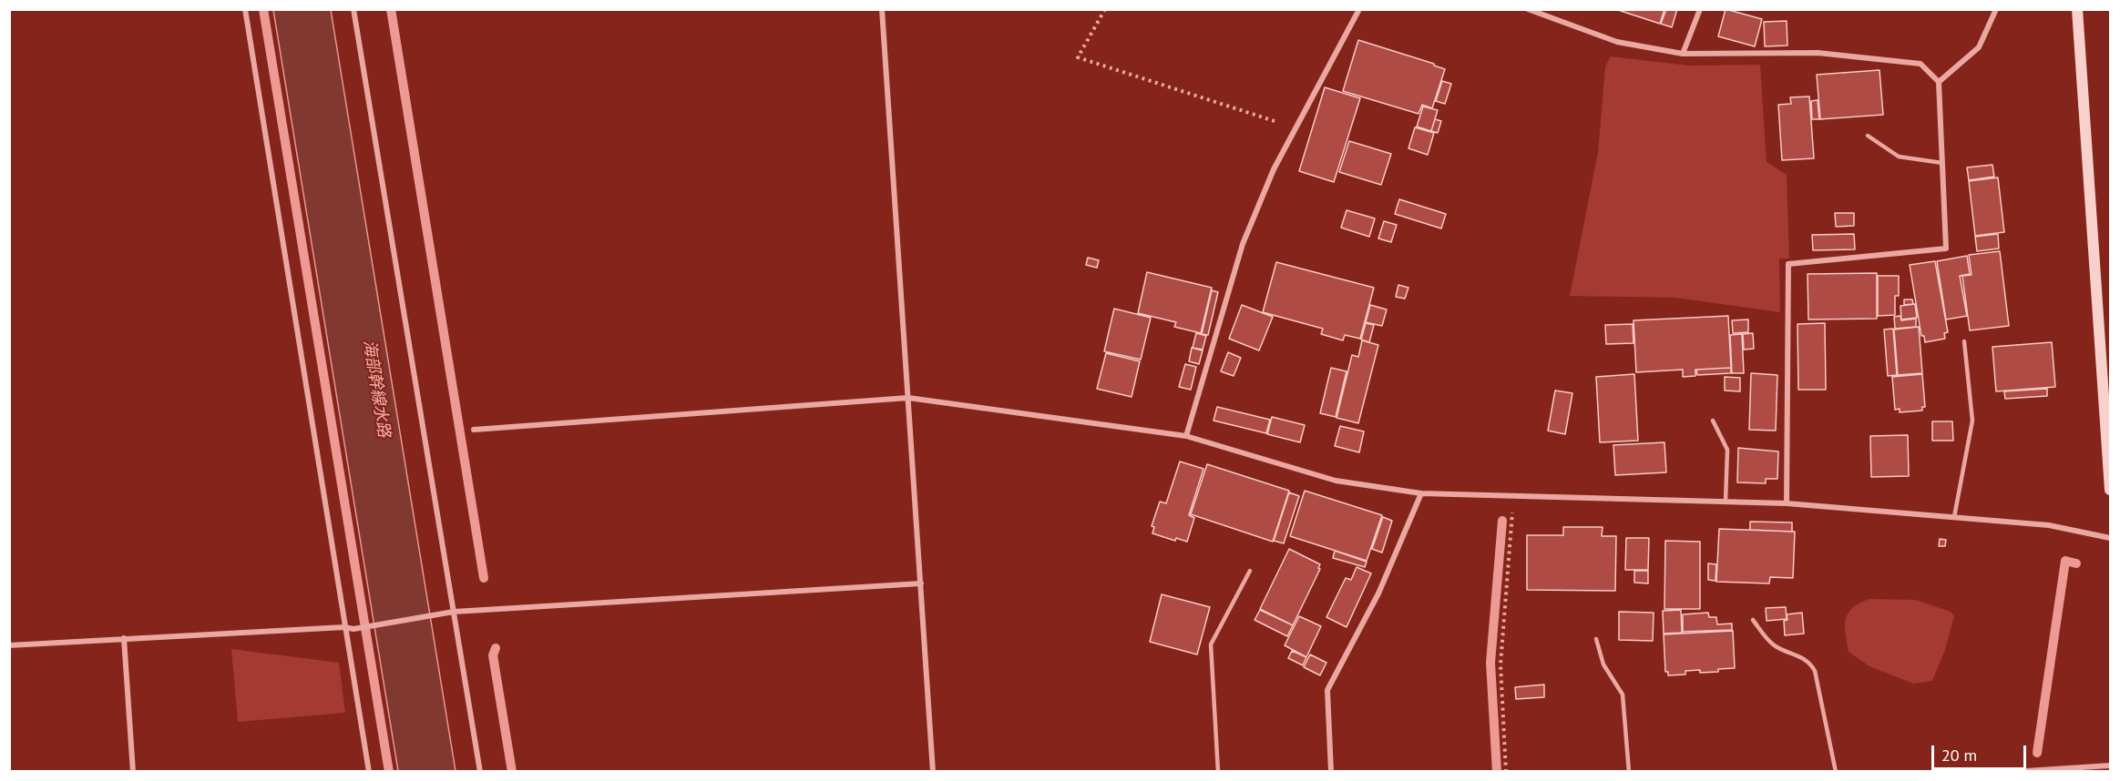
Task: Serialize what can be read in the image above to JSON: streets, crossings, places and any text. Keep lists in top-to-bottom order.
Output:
{
  "water": ["海部幹線水路"],
  "scale_bar": "20 m"
}
